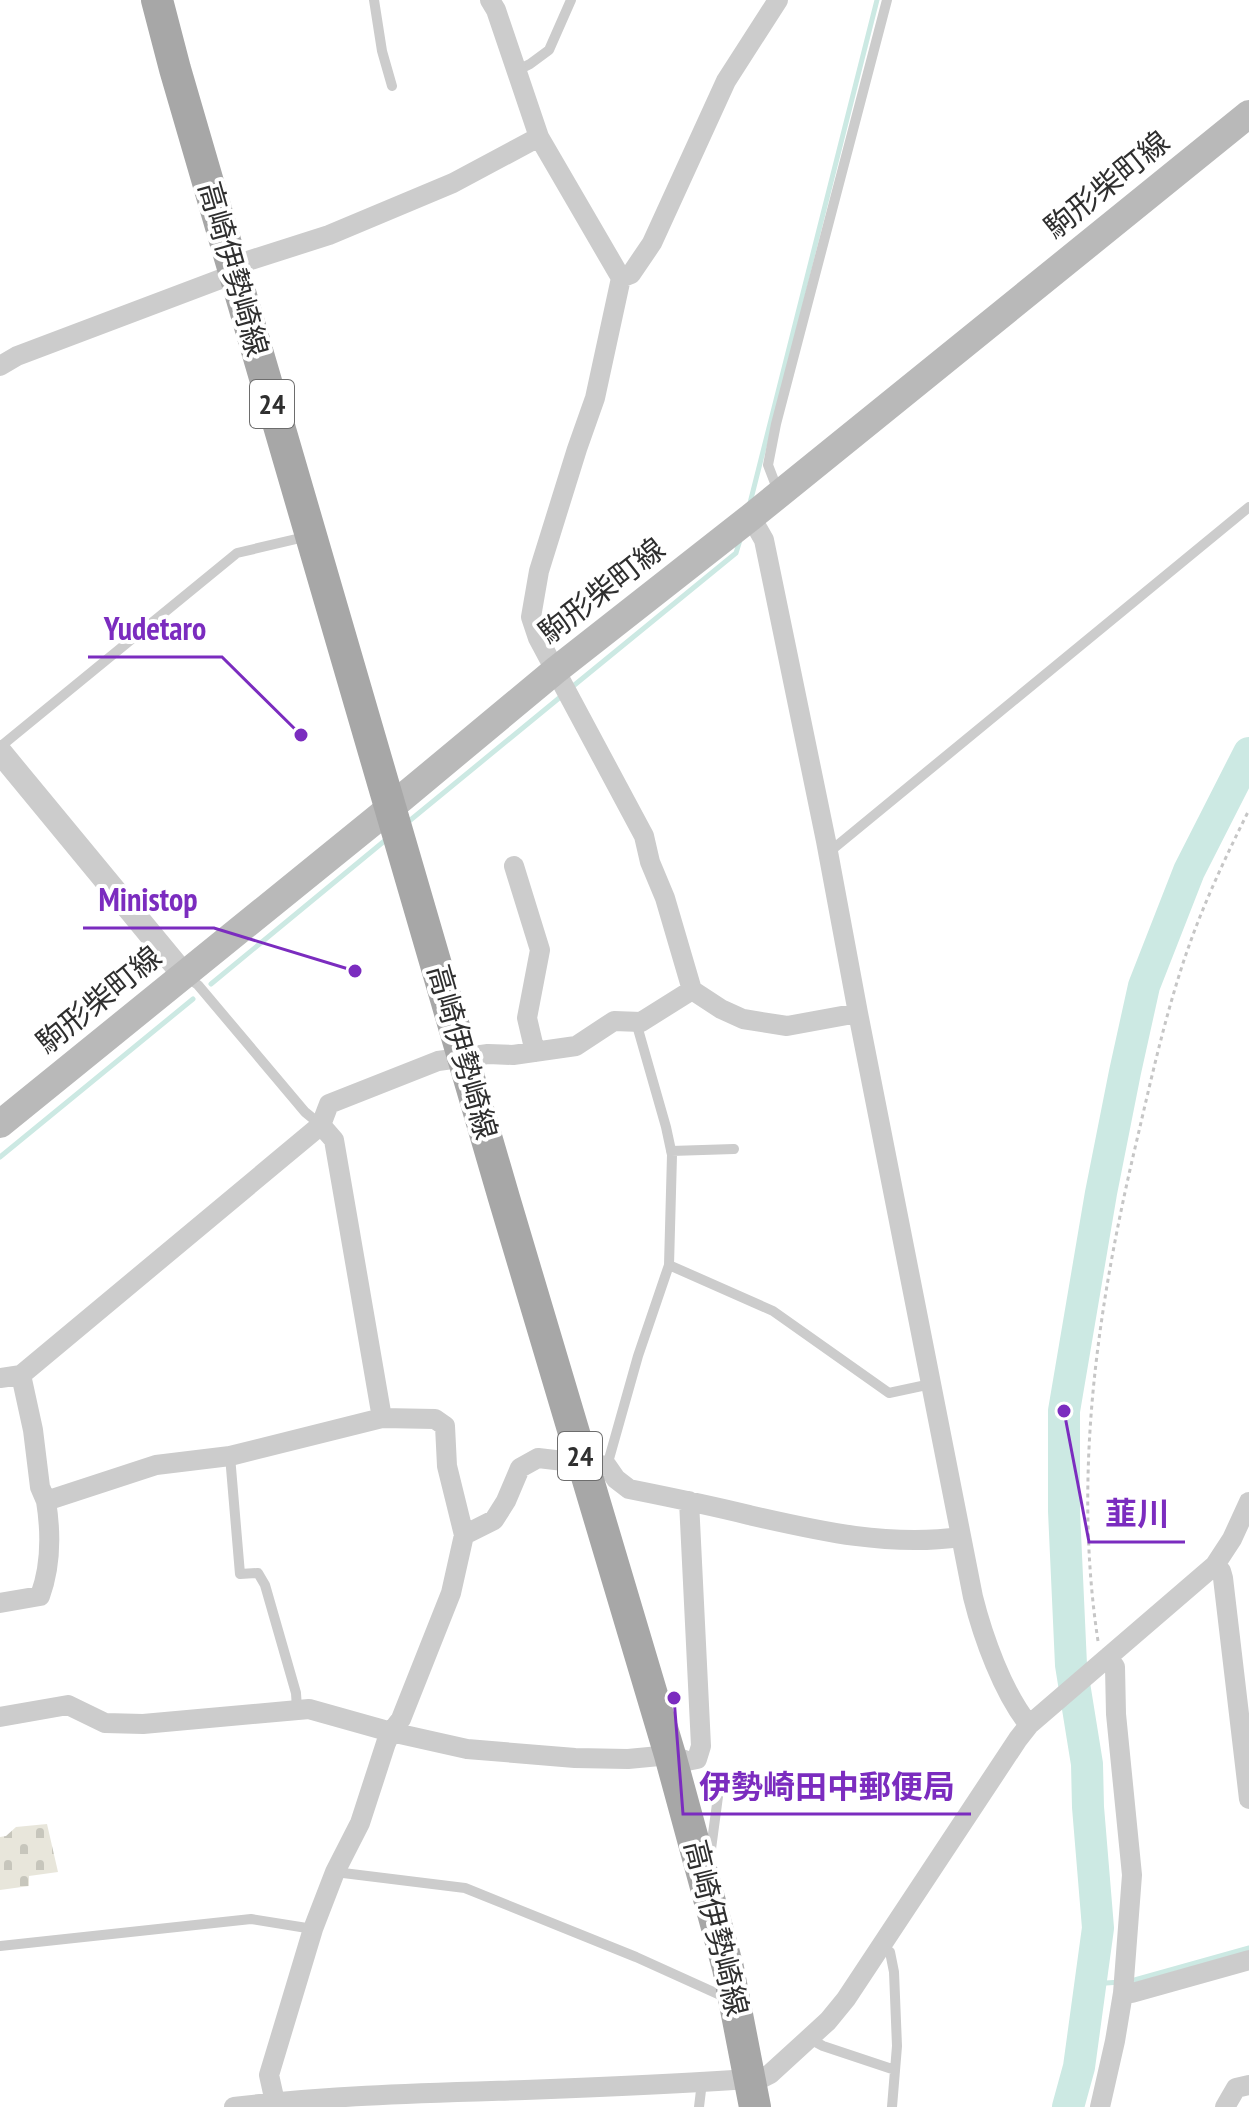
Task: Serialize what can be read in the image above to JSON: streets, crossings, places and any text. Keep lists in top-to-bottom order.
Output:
{
  "streets": {
    "main road": ["駒形柴町線", "高崎伊勢崎線", "24"]
  },
  "crossings": [
    ["駒形柴町線", "高崎伊勢崎線"]
  ],
  "places": [
    "Yudetaro",
    "Ministop",
    "韮川",
    "伊勢崎田中郵便局"
  ]
}
